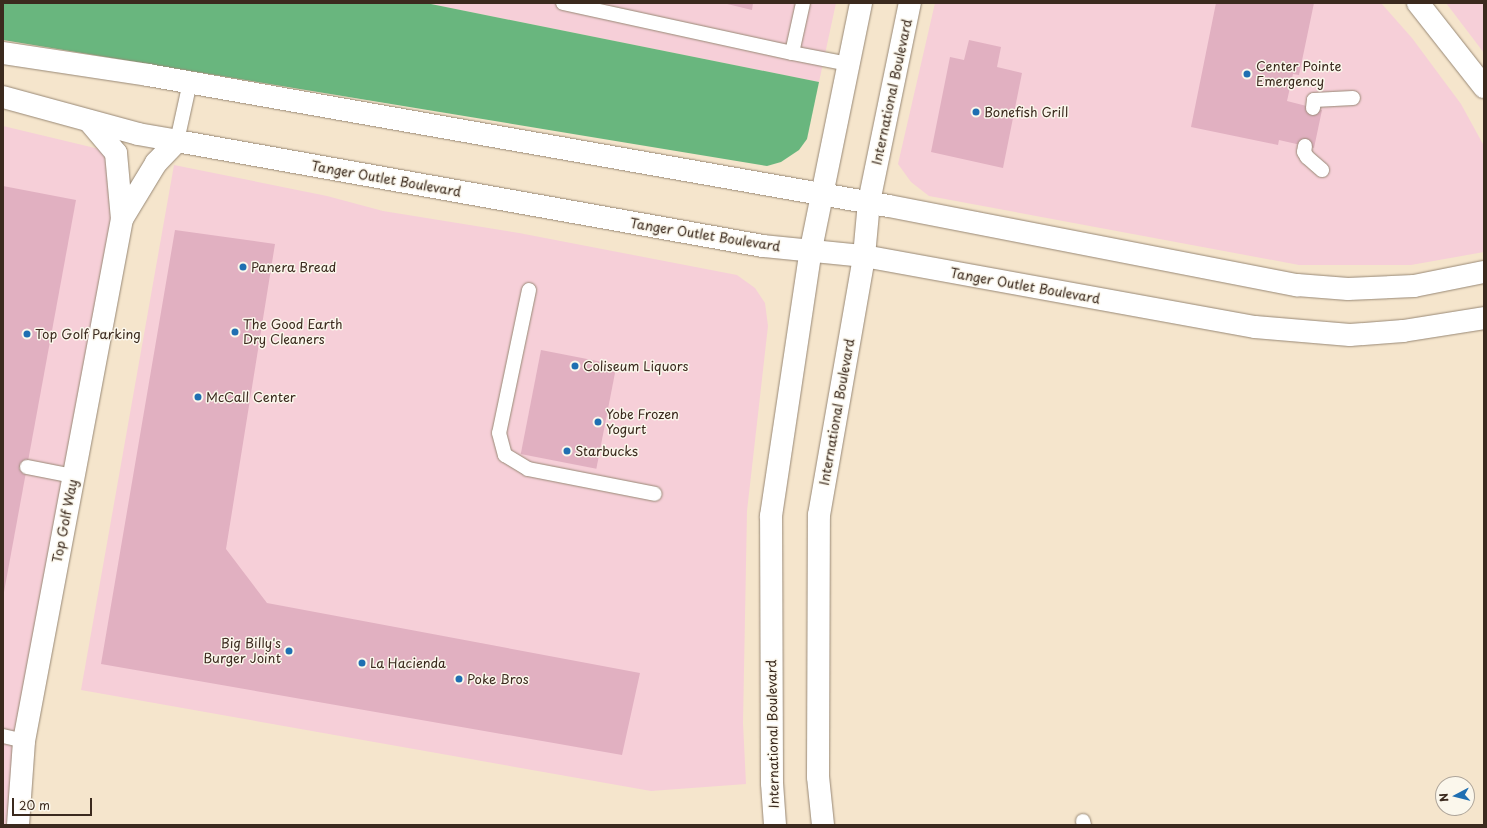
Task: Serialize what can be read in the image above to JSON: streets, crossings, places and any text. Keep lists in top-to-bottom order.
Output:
{
  "streets": {
    "street": ["International Boulevard", "Tanger Outlet Boulevard", "Top Golf Way"]
  },
  "crossings": [
    ["International Boulevard", "Tanger Outlet Boulevard"],
    ["Tanger Outlet Boulevard", "Top Golf Way"]
  ],
  "places": [
    "Center Pointe Emergency",
    "Bonefish Grill",
    "Panera Bread",
    "The Good Earth Dry Cleaners",
    "Top Golf Parking",
    "Coliseum Liquors",
    "McCall Center",
    "Yobe Frozen Yogurt",
    "Starbucks",
    "Big Billy's Burger Joint",
    "La Hacienda",
    "Poke Bros"
  ],
  "scale_bar": "20 m",
  "north": "left"
}
